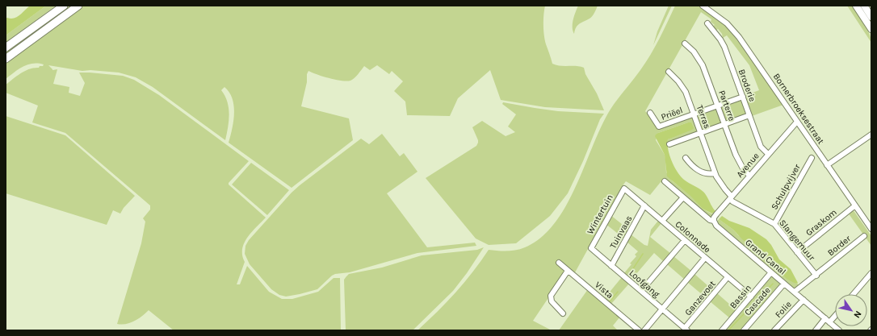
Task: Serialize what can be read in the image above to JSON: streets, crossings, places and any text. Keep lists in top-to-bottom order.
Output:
{
  "streets": {
    "street": [
      "Broderie",
      "Parterre",
      "Bornerbroeksestraat",
      "Priëel",
      "Terras",
      "Avenue",
      "Schulpvijver",
      "Wintertuin",
      "Graskom",
      "Tuinvaas",
      "Colonnade",
      "Slangemuur",
      "Border",
      "Grand Canal",
      "Loofgang",
      "Vista",
      "Bassin",
      "Ganzevoet",
      "Cascade",
      "Folie"
    ]
  },
  "crossings": [
    ["Broderie", "Priëel"],
    ["Broderie", "Avenue"],
    ["Parterre", "Priëel"],
    ["Parterre", "Avenue"],
    ["Bornerbroeksestraat", "Avenue"],
    ["Bornerbroeksestraat", "Graskom"],
    ["Priëel", "Terras"],
    ["Terras", "Avenue"],
    ["Terras", "Slangemuur"],
    ["Avenue", "Slangemuur"],
    ["Avenue", "Grand Canal"],
    ["Schulpvijver", "Slangemuur"],
    ["Wintertuin", "Colonnade"],
    ["Wintertuin", "Loofgang"],
    ["Graskom", "Slangemuur"],
    ["Tuinvaas", "Colonnade"],
    ["Tuinvaas", "Loofgang"],
    ["Colonnade", "Bassin"],
    ["Colonnade", "Ganzevoet"],
    ["Slangemuur", "Border"],
    ["Border", "Grand Canal"],
    ["Grand Canal", "Bassin"],
    ["Grand Canal", "Cascade"],
    ["Grand Canal", "Folie"],
    ["Loofgang", "Ganzevoet"]
  ],
  "north": "bottom right"
}
